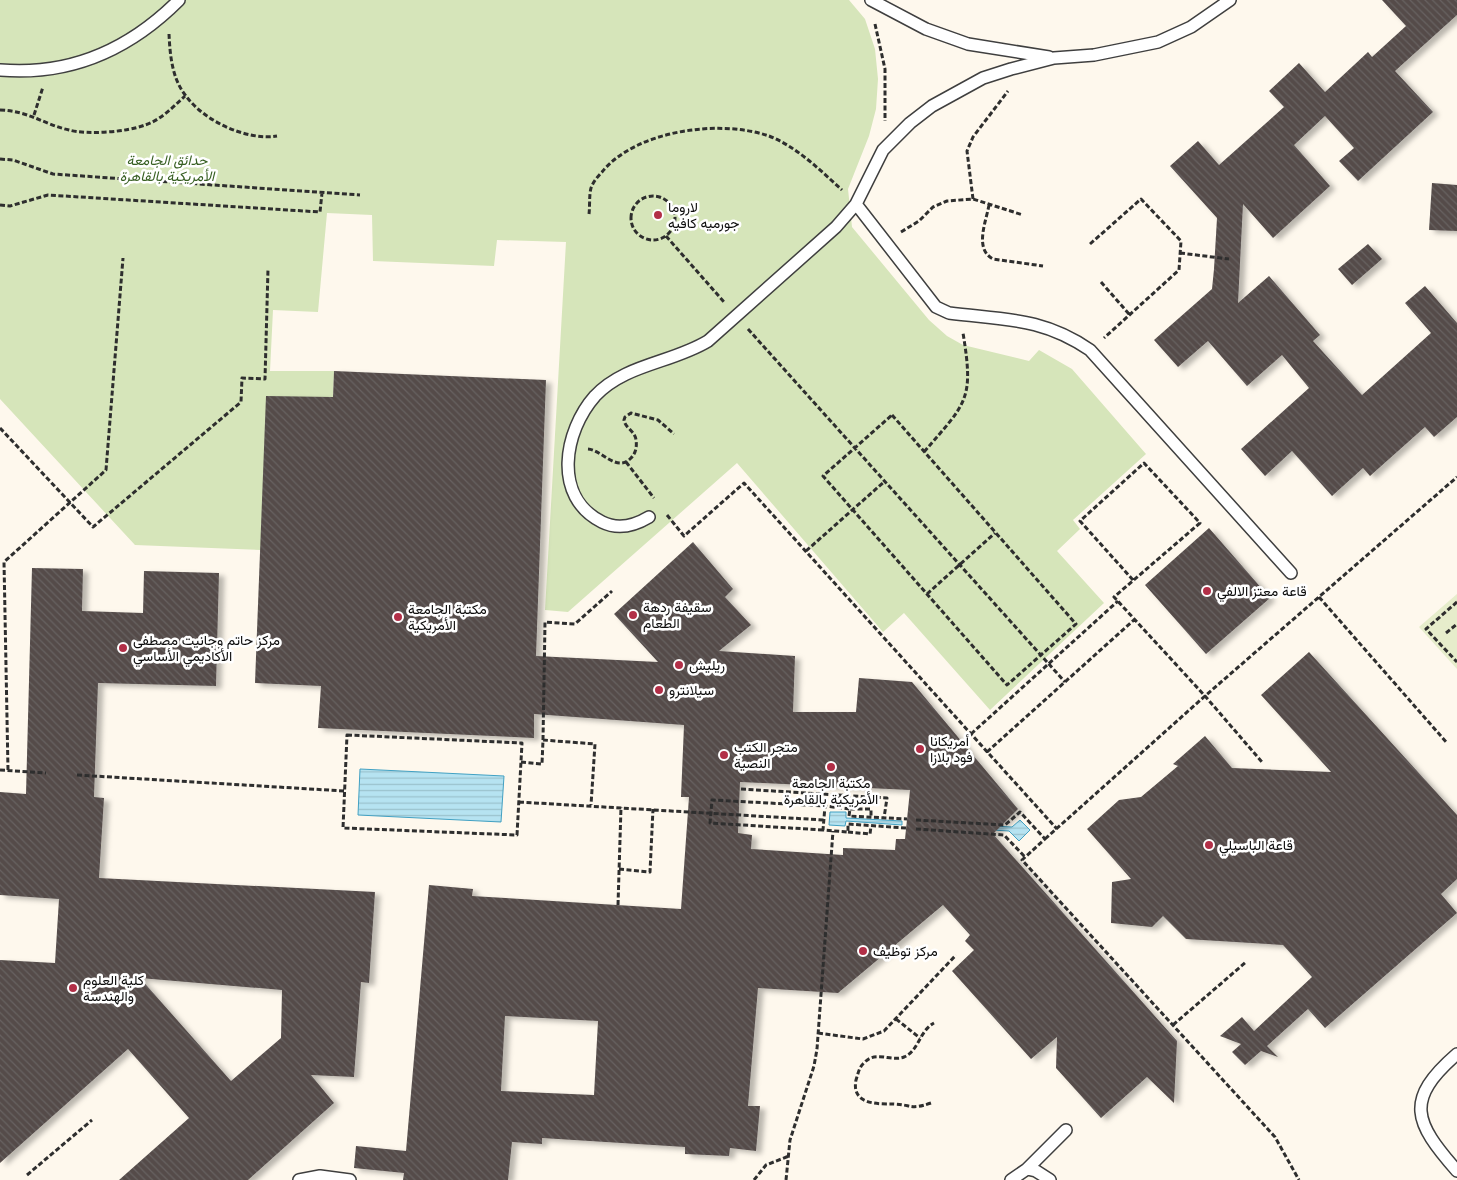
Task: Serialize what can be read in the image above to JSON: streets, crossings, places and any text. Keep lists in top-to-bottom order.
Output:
{
  "parks": ["حدائق الجامعة الأمريكية بالقاهرة"],
  "places": [
    "لاروما جورميه كافيه",
    "قاعة معتز الالفي",
    "سقيفة ردهة الطعام",
    "مكتبة الجامعة الأمريكية",
    "مركز حاتم وجانيت مصطفى الأكاديمي الأساسي",
    "ريليش",
    "سيلانترو",
    "أمريكانا فود بلازا",
    "متجر الكتب النصية",
    "مكتبة الجامعة الأمريكية بالقاهرة",
    "قاعة الباسيلي",
    "مركز توظيف",
    "كلية العلوم والهندسة"
  ]
}
